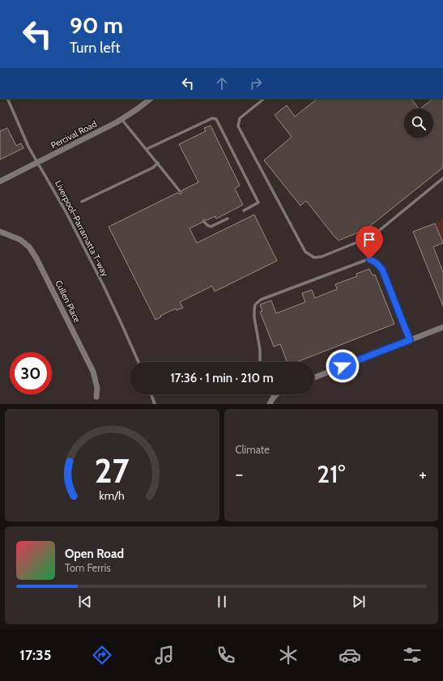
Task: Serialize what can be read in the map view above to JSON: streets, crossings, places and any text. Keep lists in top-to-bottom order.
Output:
{
  "streets": {
    "street": ["Percival Road", "Cullen Place"],
    "lane": ["Liverpool–Parramatta T-way"]
  },
  "crossings": [
    ["Percival Road", "Liverpool–Parramatta T-way"]
  ],
  "page": {
    "turn": ["90 m", "Turn left"],
    "limit": "30",
    "trip": "17:36 · 1 min · 210 m",
    "tile": "Climate",
    "heat": ["−", "21°", "+"],
    "song": ["Open Road", "Tom Ferris"],
    "tabs": "17:35",
    "gauge": ["27", "km/h"]
  }
}
